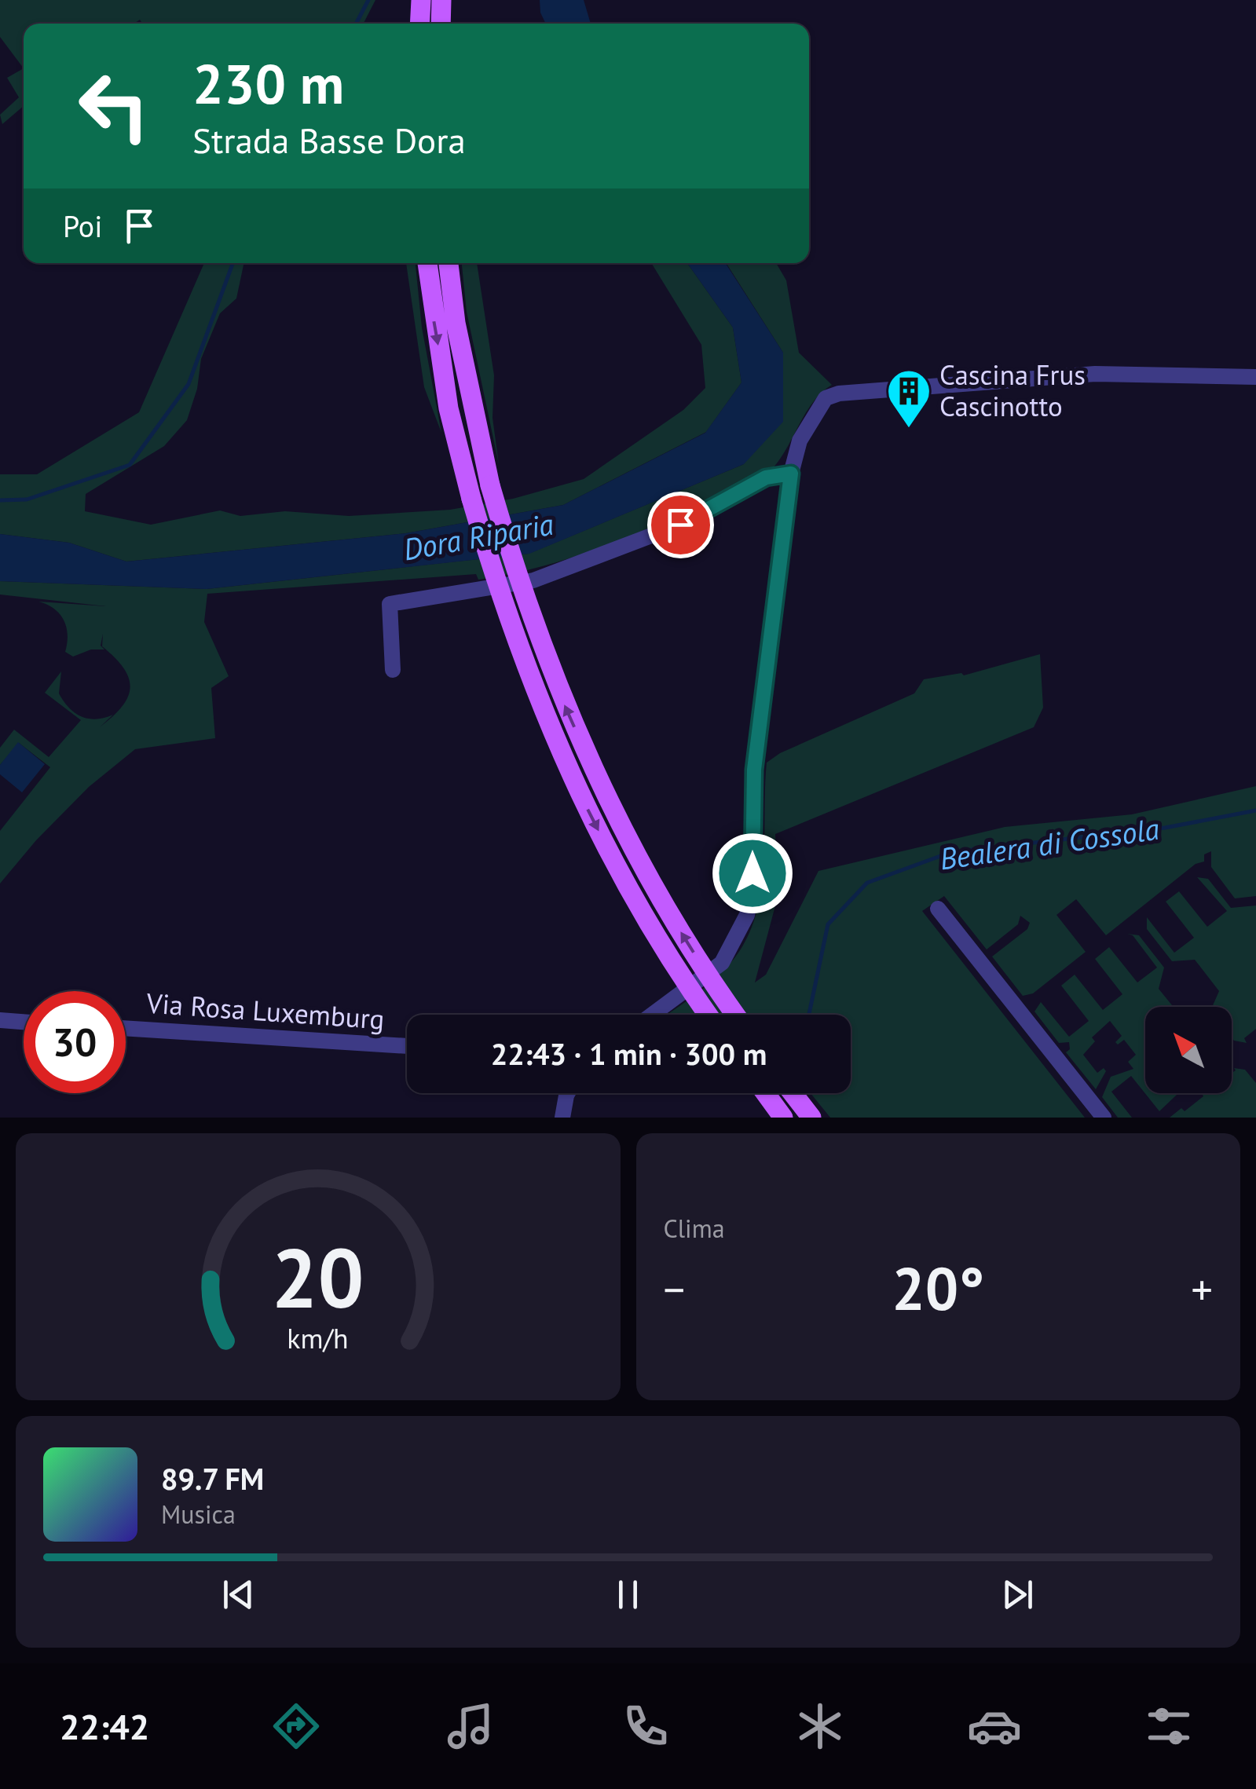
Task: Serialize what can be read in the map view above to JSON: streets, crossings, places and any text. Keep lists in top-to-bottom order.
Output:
{
  "streets": {
    "street": ["Via Rosa Luxemburg"]
  },
  "water": ["Dora Riparia", "Bealera di Cossola"],
  "places": {
    "building": ["Cascina Frus Cascinotto"]
  },
  "north": "top left",
  "page": {
    "turn": ["230 m", "Strada Basse Dora"],
    "then": "Poi",
    "limit": "30",
    "trip": "22:43 · 1 min · 300 m",
    "tile": "Clima",
    "heat": ["−", "20°", "+"],
    "song": ["89.7 FM", "Musica"],
    "tabs": "22:42",
    "gauge": ["20", "km/h"]
  }
}
